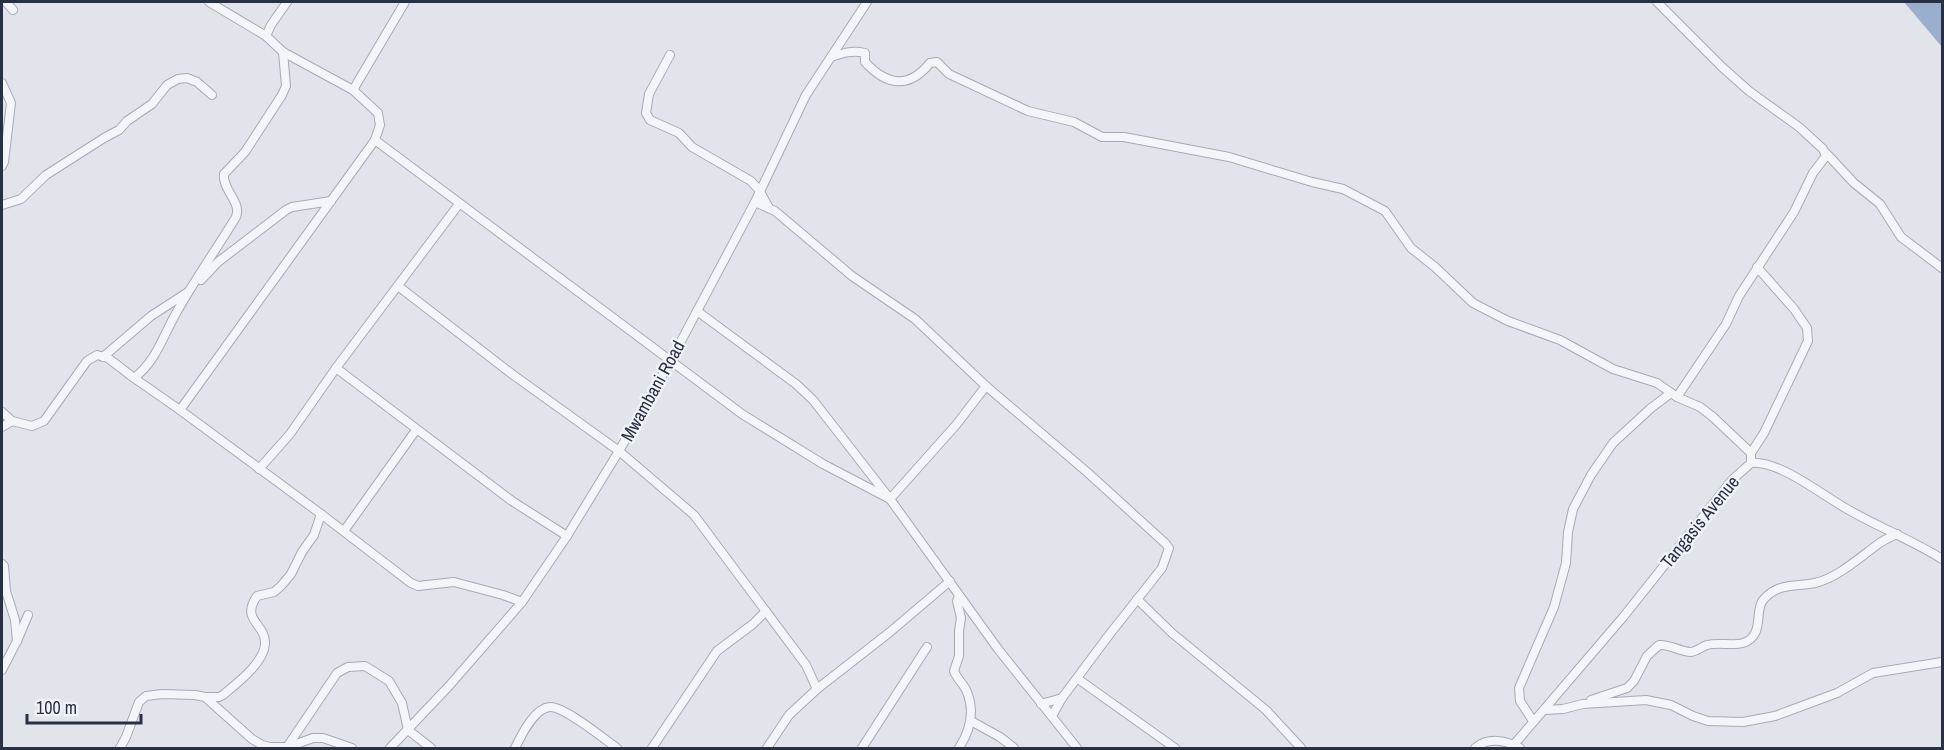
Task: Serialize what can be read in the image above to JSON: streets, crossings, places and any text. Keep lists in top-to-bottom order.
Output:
{
  "streets": {
    "street": ["Mwambani Road", "Tangasis Avenue"]
  },
  "scale_bar": "100 m"
}
